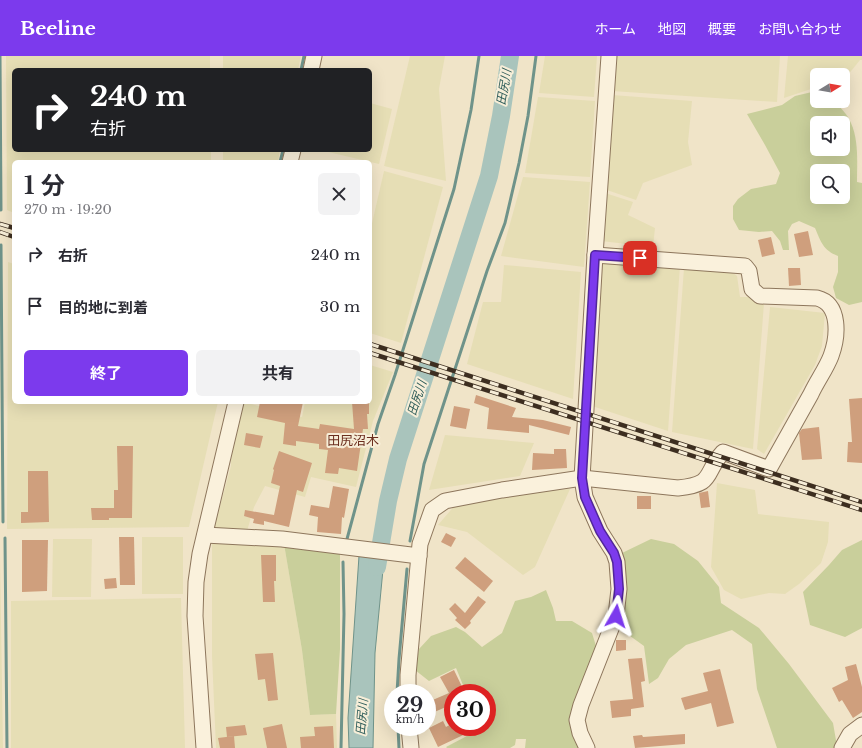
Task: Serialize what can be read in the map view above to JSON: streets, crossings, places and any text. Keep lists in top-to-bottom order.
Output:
{
  "districts": ["田尻沼木"],
  "water": ["田尻川"],
  "north": "right",
  "page": {
    "header": "Beeline",
    "nav": [
      "ホーム",
      "地図",
      "概要",
      "お問い合わせ"
    ],
    "turn": ["240 m", "右折"],
    "heading": ["1 分", "270 m · 19:20"],
    "list": [
      {
        "name": "右折",
        "value": "240 m"
      },
      {
        "name": "目的地に到着",
        "value": "30 m"
      }
    ],
    "buttons": ["終了", "共有"],
    "speed": "29 km/h",
    "limit": "30"
  }
}
